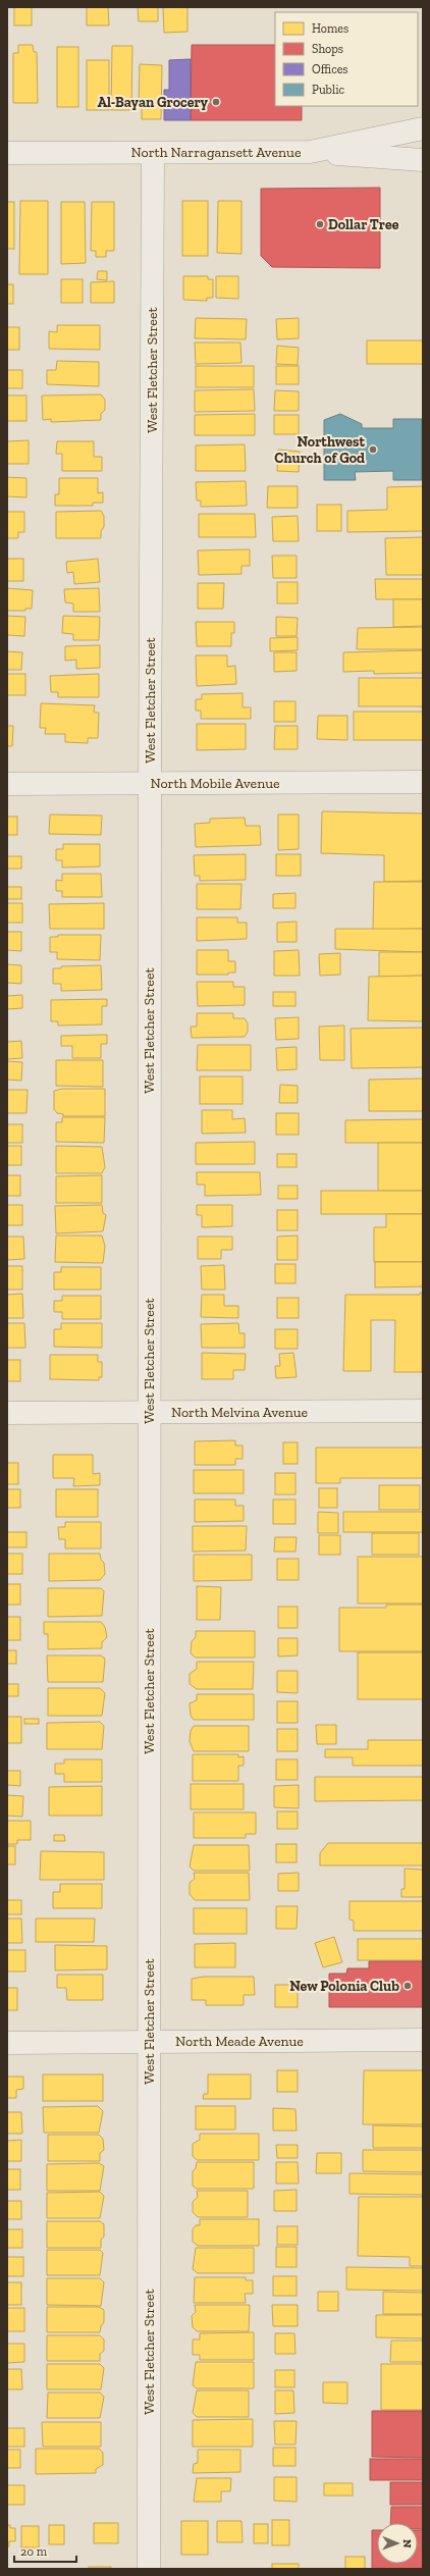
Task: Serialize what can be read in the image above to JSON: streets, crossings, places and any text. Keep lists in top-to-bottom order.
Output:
{
  "streets": {
    "street": [
      "North Narragansett Avenue",
      "West Fletcher Street",
      "North Mobile Avenue",
      "North Melvina Avenue",
      "North Meade Avenue"
    ]
  },
  "crossings": [
    ["North Narragansett Avenue", "West Fletcher Street"],
    ["West Fletcher Street", "North Mobile Avenue"],
    ["West Fletcher Street", "North Melvina Avenue"],
    ["West Fletcher Street", "North Meade Avenue"]
  ],
  "places": [
    "Al-Bayan Grocery",
    "Dollar Tree",
    "Northwest Church of God",
    "New Polonia Club"
  ],
  "legend": [
    "Homes",
    "Shops",
    "Offices",
    "Public"
  ],
  "scale_bar": "20 m",
  "north": "right"
}
